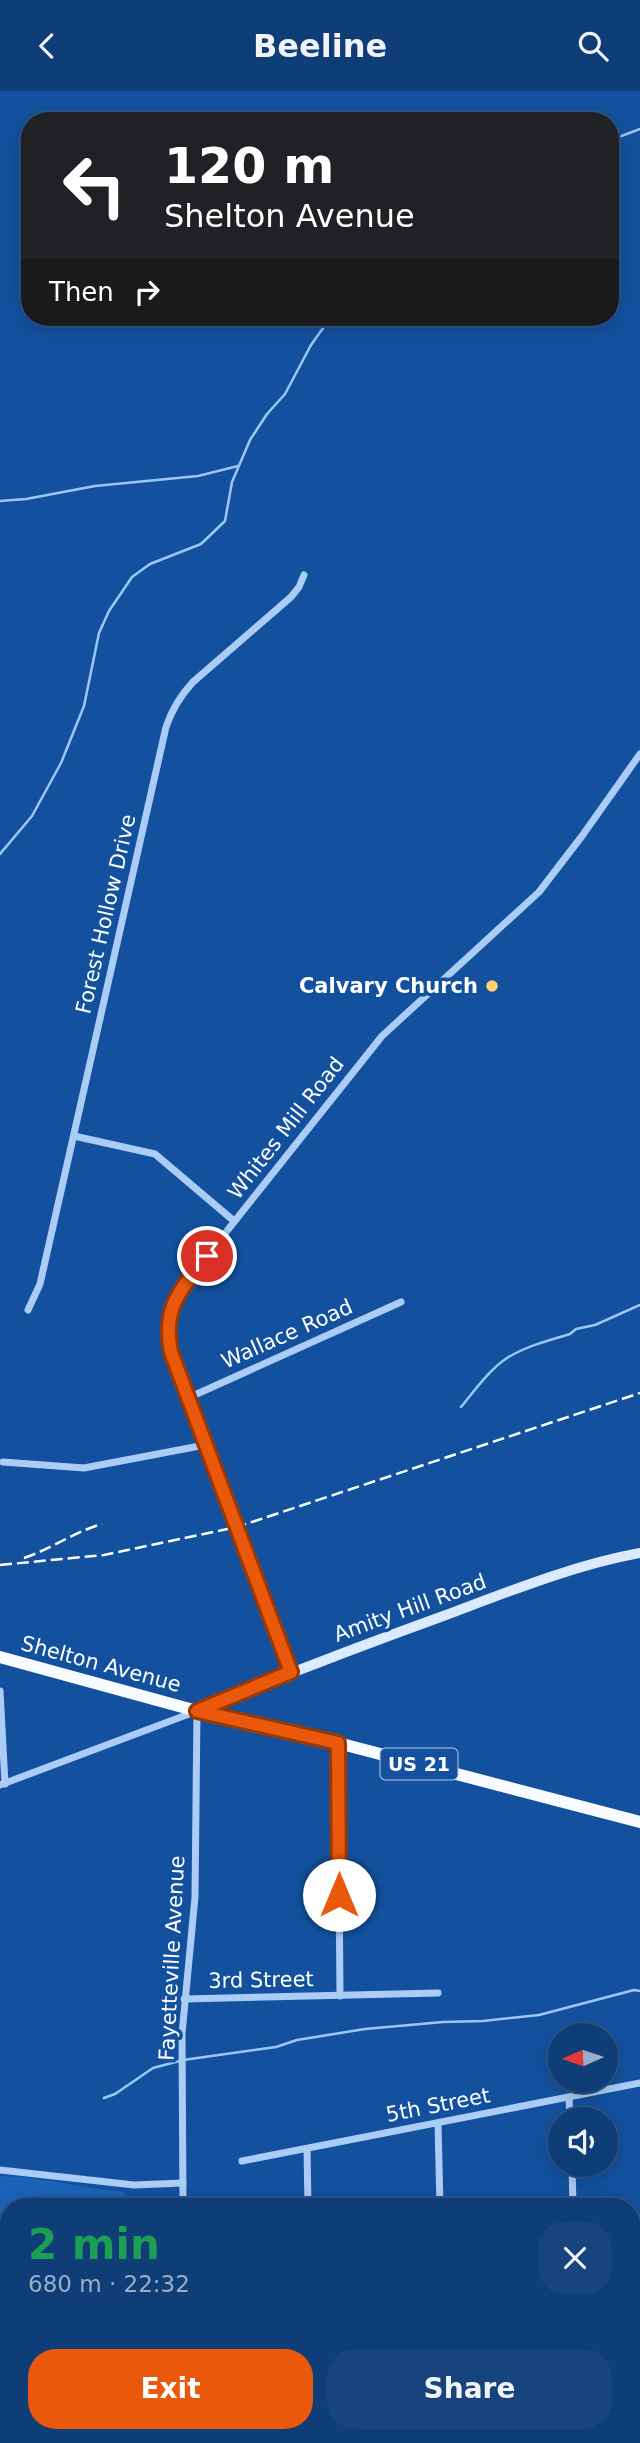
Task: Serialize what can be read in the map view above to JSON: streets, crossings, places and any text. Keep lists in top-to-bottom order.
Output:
{
  "streets": {
    "main road": ["Shelton Avenue", "US 21"],
    "street": [
      "Forest Hollow Drive",
      "Whites Mill Road",
      "Wallace Road",
      "Amity Hill Road",
      "Fayetteville Avenue",
      "3rd Street",
      "5th Street"
    ]
  },
  "crossings": [
    ["Whites Mill Road", "Wallace Road"],
    ["Whites Mill Road", "Amity Hill Road"],
    ["Amity Hill Road", "Shelton Avenue"],
    ["Amity Hill Road", "Fayetteville Avenue"],
    ["Shelton Avenue", "Fayetteville Avenue"],
    ["Fayetteville Avenue", "3rd Street"]
  ],
  "places": ["Calvary Church"],
  "north": "left",
  "page": {
    "header": "Beeline",
    "turn": ["120 m", "Shelton Avenue"],
    "then": "Then",
    "heading": ["2 min", "680 m · 22:32"],
    "buttons": ["Exit", "Share"]
  }
}
